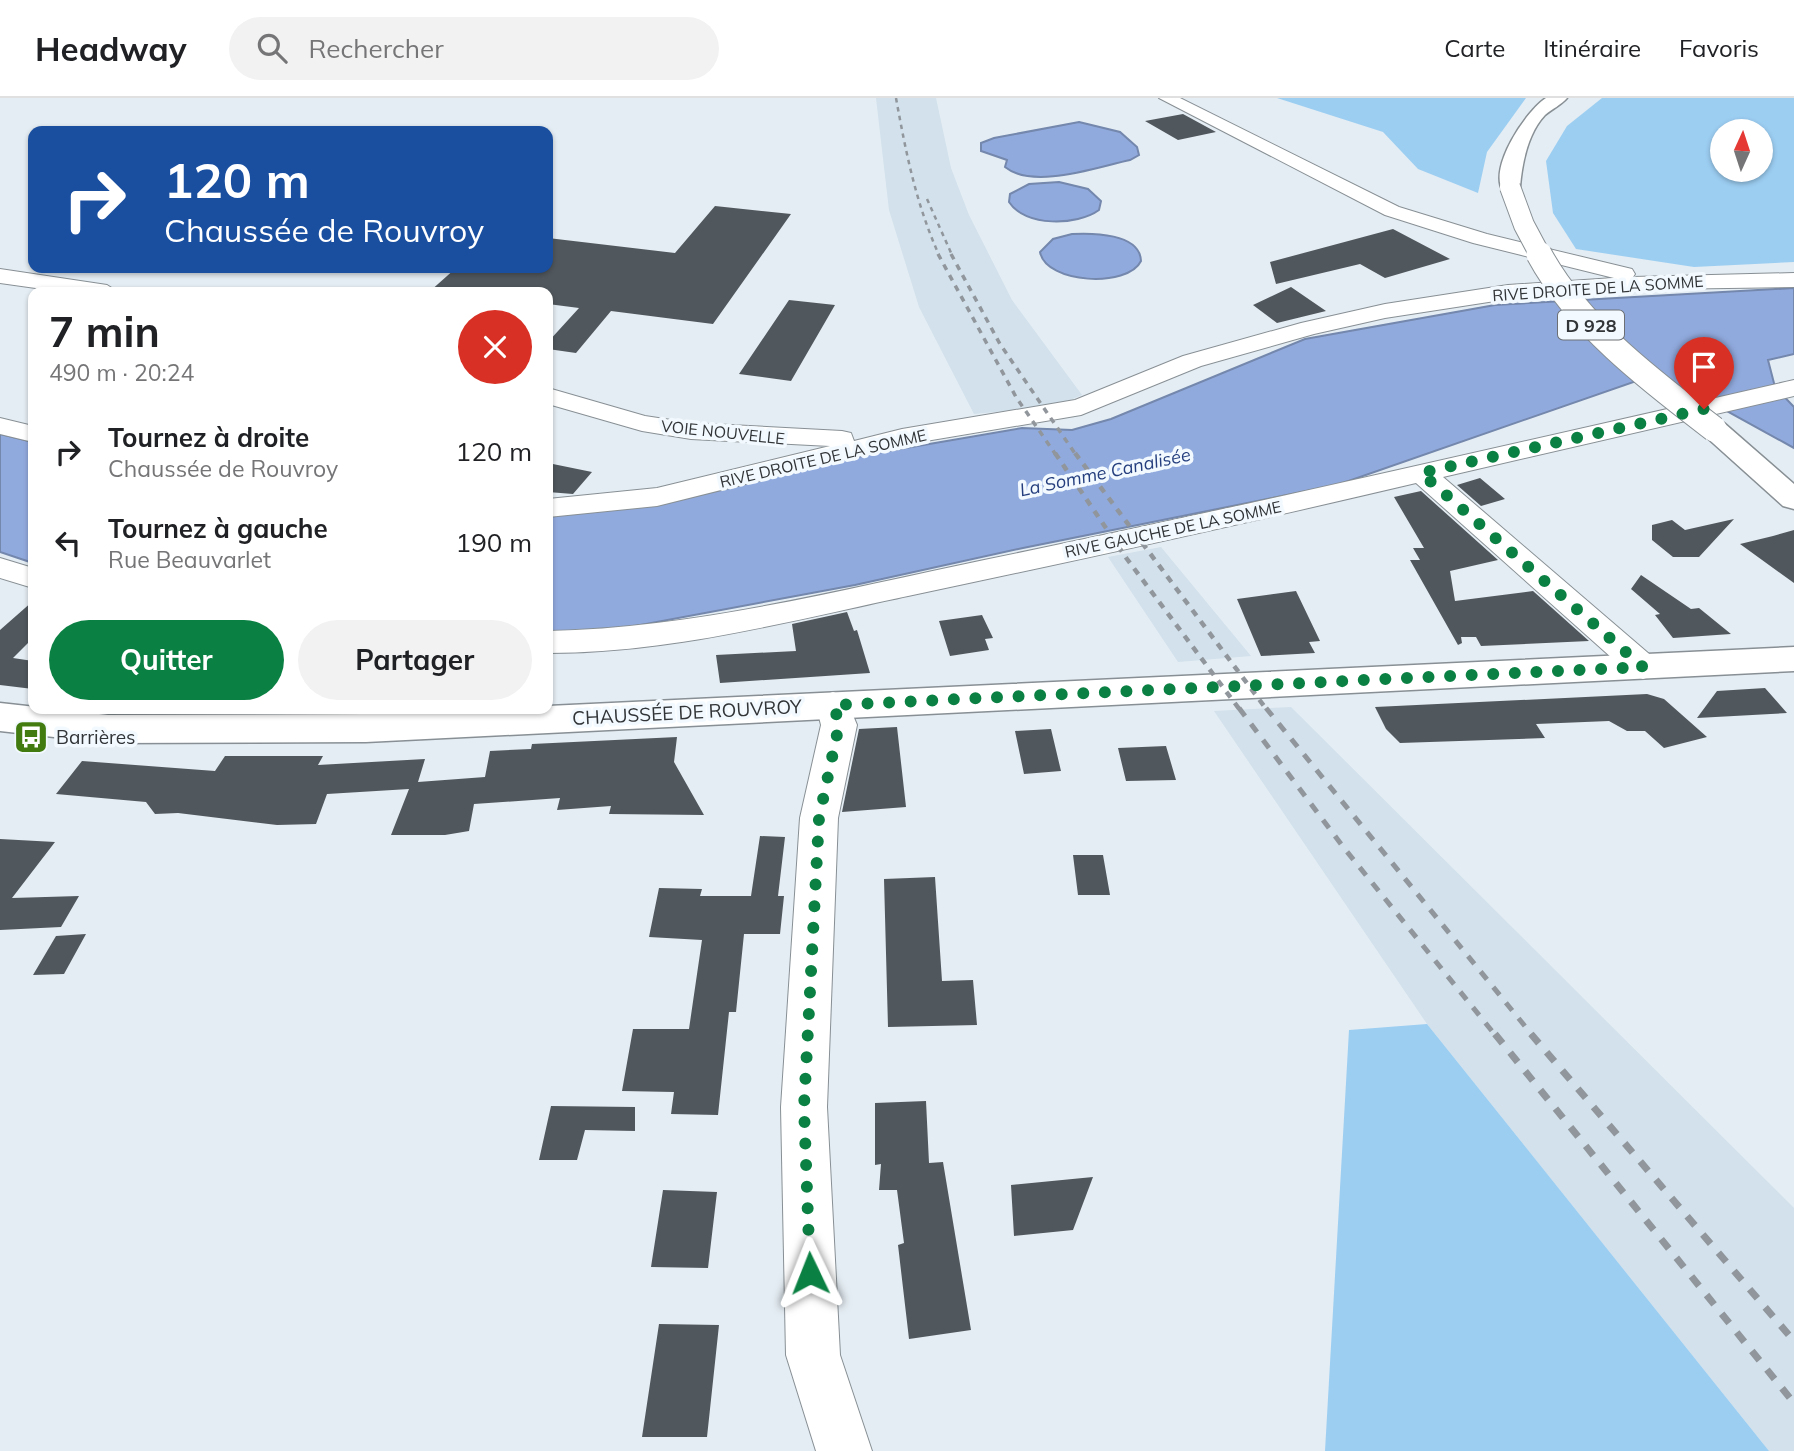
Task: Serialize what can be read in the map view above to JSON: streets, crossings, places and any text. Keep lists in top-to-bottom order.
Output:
{
  "streets": {
    "main road": ["D 928", "CHAUSSÉE DE ROUVROY"],
    "street": ["RIVE DROITE DE LA SOMME", "VOIE NOUVELLE", "RIVE GAUCHE DE LA SOMME"]
  },
  "crossings": [
    ["RIVE DROITE DE LA SOMME", "VOIE NOUVELLE"],
    ["D 928", "RIVE GAUCHE DE LA SOMME"]
  ],
  "water": ["La Somme Canalisée"],
  "places": {
    "bus stop": ["Barrières"]
  },
  "north": "top",
  "page": {
    "header": "Headway",
    "search": "Rechercher",
    "nav": ["Carte", "Itinéraire", "Favoris"],
    "turn": ["120 m", "Chaussée de Rouvroy"],
    "heading": ["7 min", "490 m · 20:24"],
    "list": [
      {
        "name": "Tournez à droite",
        "note": "Chaussée de Rouvroy",
        "value": "120 m"
      },
      {
        "name": "Tournez à gauche",
        "note": "Rue Beauvarlet",
        "value": "190 m"
      }
    ],
    "buttons": ["Quitter", "Partager"]
  }
}
